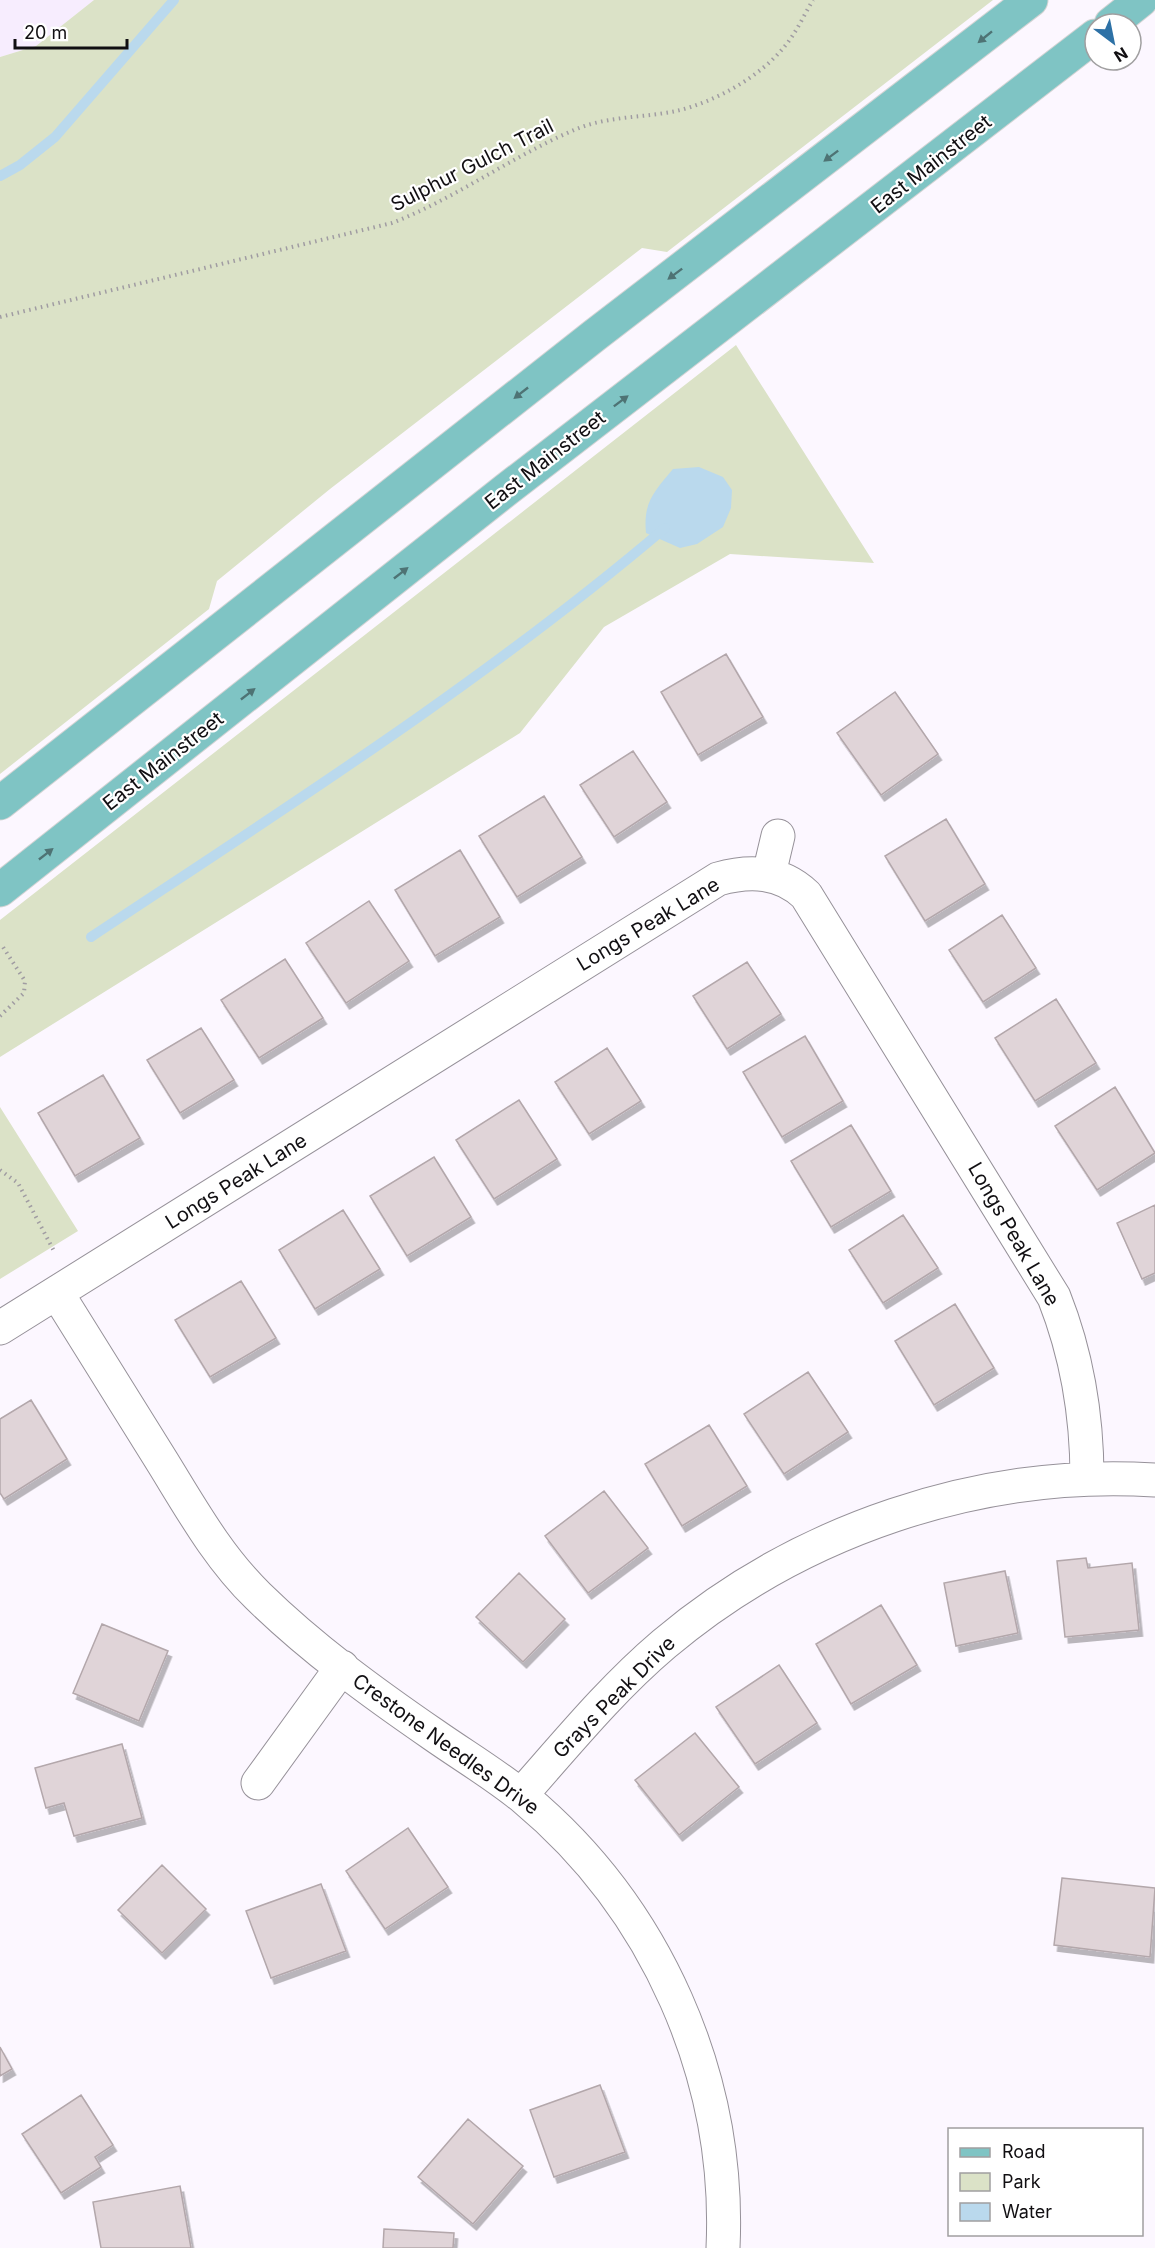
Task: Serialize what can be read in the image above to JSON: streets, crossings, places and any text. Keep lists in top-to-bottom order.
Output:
{
  "streets": {
    "main road": ["East Mainstreet"],
    "street": ["Longs Peak Lane", "Grays Peak Drive", "Crestone Needles Drive"],
    "path": ["Sulphur Gulch Trail"]
  },
  "crossings": [
    ["Longs Peak Lane", "Grays Peak Drive"],
    ["Longs Peak Lane", "Crestone Needles Drive"],
    ["Grays Peak Drive", "Crestone Needles Drive"]
  ],
  "legend": ["Road", "Park", "Water"],
  "scale_bar": "20 m",
  "north": "bottom right"
}
